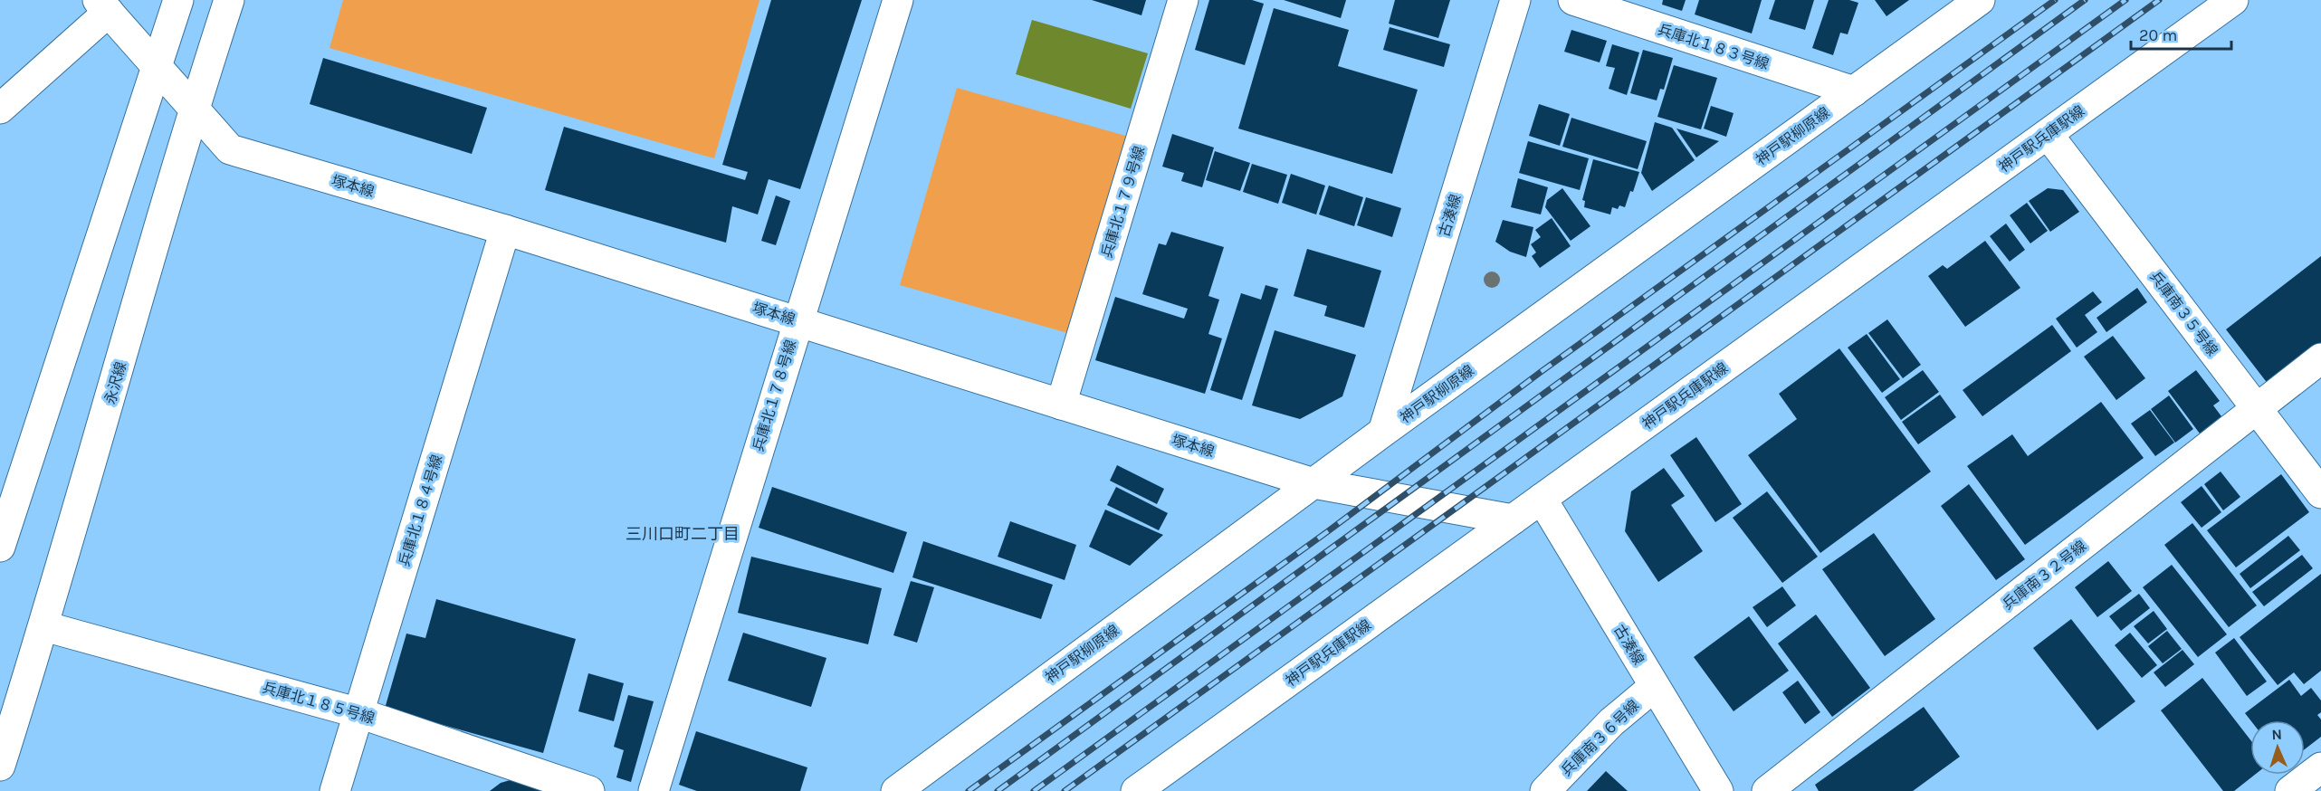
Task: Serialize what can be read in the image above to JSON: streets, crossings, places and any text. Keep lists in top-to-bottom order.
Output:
{
  "streets": {
    "street": [
      "兵庫北１８３号線",
      "神戸駅柳原線",
      "神戸駅兵庫駅線",
      "塚本線",
      "兵庫北１７９号線",
      "古湊線",
      "兵庫南３５号線",
      "永沢線",
      "兵庫北１７８号線",
      "兵庫北１８４号線",
      "兵庫南３２号線",
      "兵庫北１８５号線",
      "兵庫南３６号線"
    ]
  },
  "crossings": [
    ["兵庫北１８３号線", "神戸駅柳原線"],
    ["神戸駅柳原線", "塚本線"],
    ["神戸駅柳原線", "古湊線"],
    ["神戸駅兵庫駅線", "塚本線"],
    ["神戸駅兵庫駅線", "古湊線"],
    ["神戸駅兵庫駅線", "兵庫南３５号線"],
    ["塚本線", "兵庫北１７９号線"],
    ["塚本線", "永沢線"],
    ["塚本線", "兵庫北１７８号線"],
    ["塚本線", "兵庫北１８４号線"],
    ["古湊線", "兵庫南３６号線"],
    ["兵庫南３５号線", "兵庫南３２号線"],
    ["永沢線", "兵庫北１８５号線"],
    ["兵庫北１８４号線", "兵庫北１８５号線"]
  ],
  "districts": ["三川口町二丁目"],
  "scale_bar": "20 m",
  "north": "top"
}
